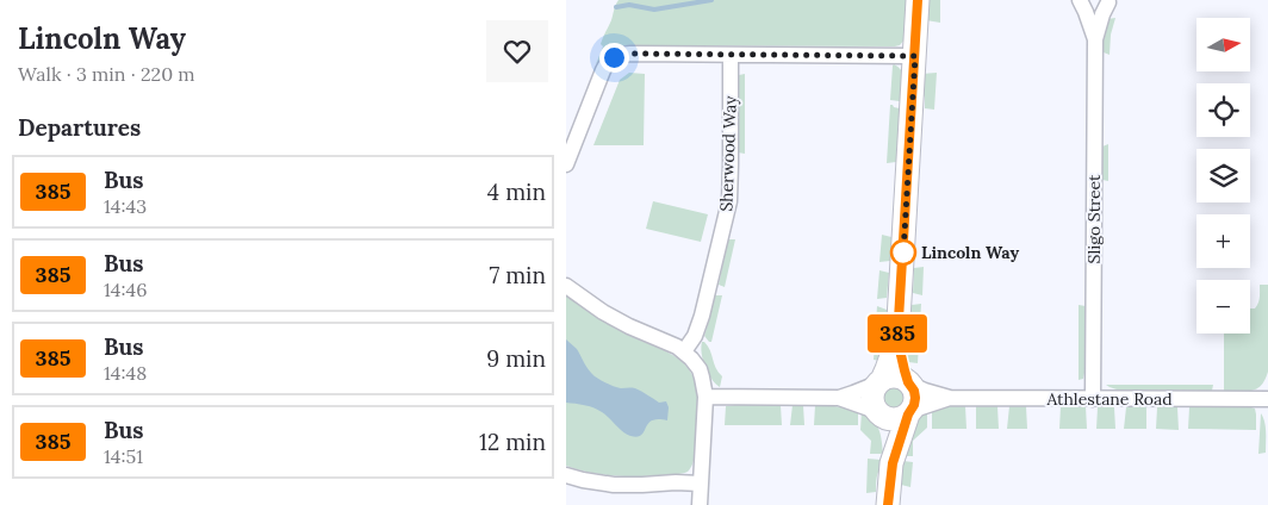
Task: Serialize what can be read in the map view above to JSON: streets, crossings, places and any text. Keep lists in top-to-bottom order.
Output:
{
  "streets": {
    "street": ["Sherwood Way", "Sligo Street", "Athlestane Road"]
  },
  "crossings": [
    ["Sligo Street", "Athlestane Road"]
  ],
  "places": ["Lincoln Way"],
  "lines": ["bus line 385"],
  "north": "right",
  "page": {
    "heading": [
      ["Lincoln Way", "Walk · 3 min · 220 m"],
      "Departures"
    ],
    "on_map": "385",
    "map_buttons": ["+", "−"],
    "list": [
      {
        "mark": "385",
        "name": "Bus",
        "note": "14:43",
        "value": "4 min"
      },
      {
        "mark": "385",
        "name": "Bus",
        "note": "14:46",
        "value": "7 min"
      },
      {
        "mark": "385",
        "name": "Bus",
        "note": "14:48",
        "value": "9 min"
      },
      {
        "mark": "385",
        "name": "Bus",
        "note": "14:51",
        "value": "12 min"
      }
    ]
  }
}
